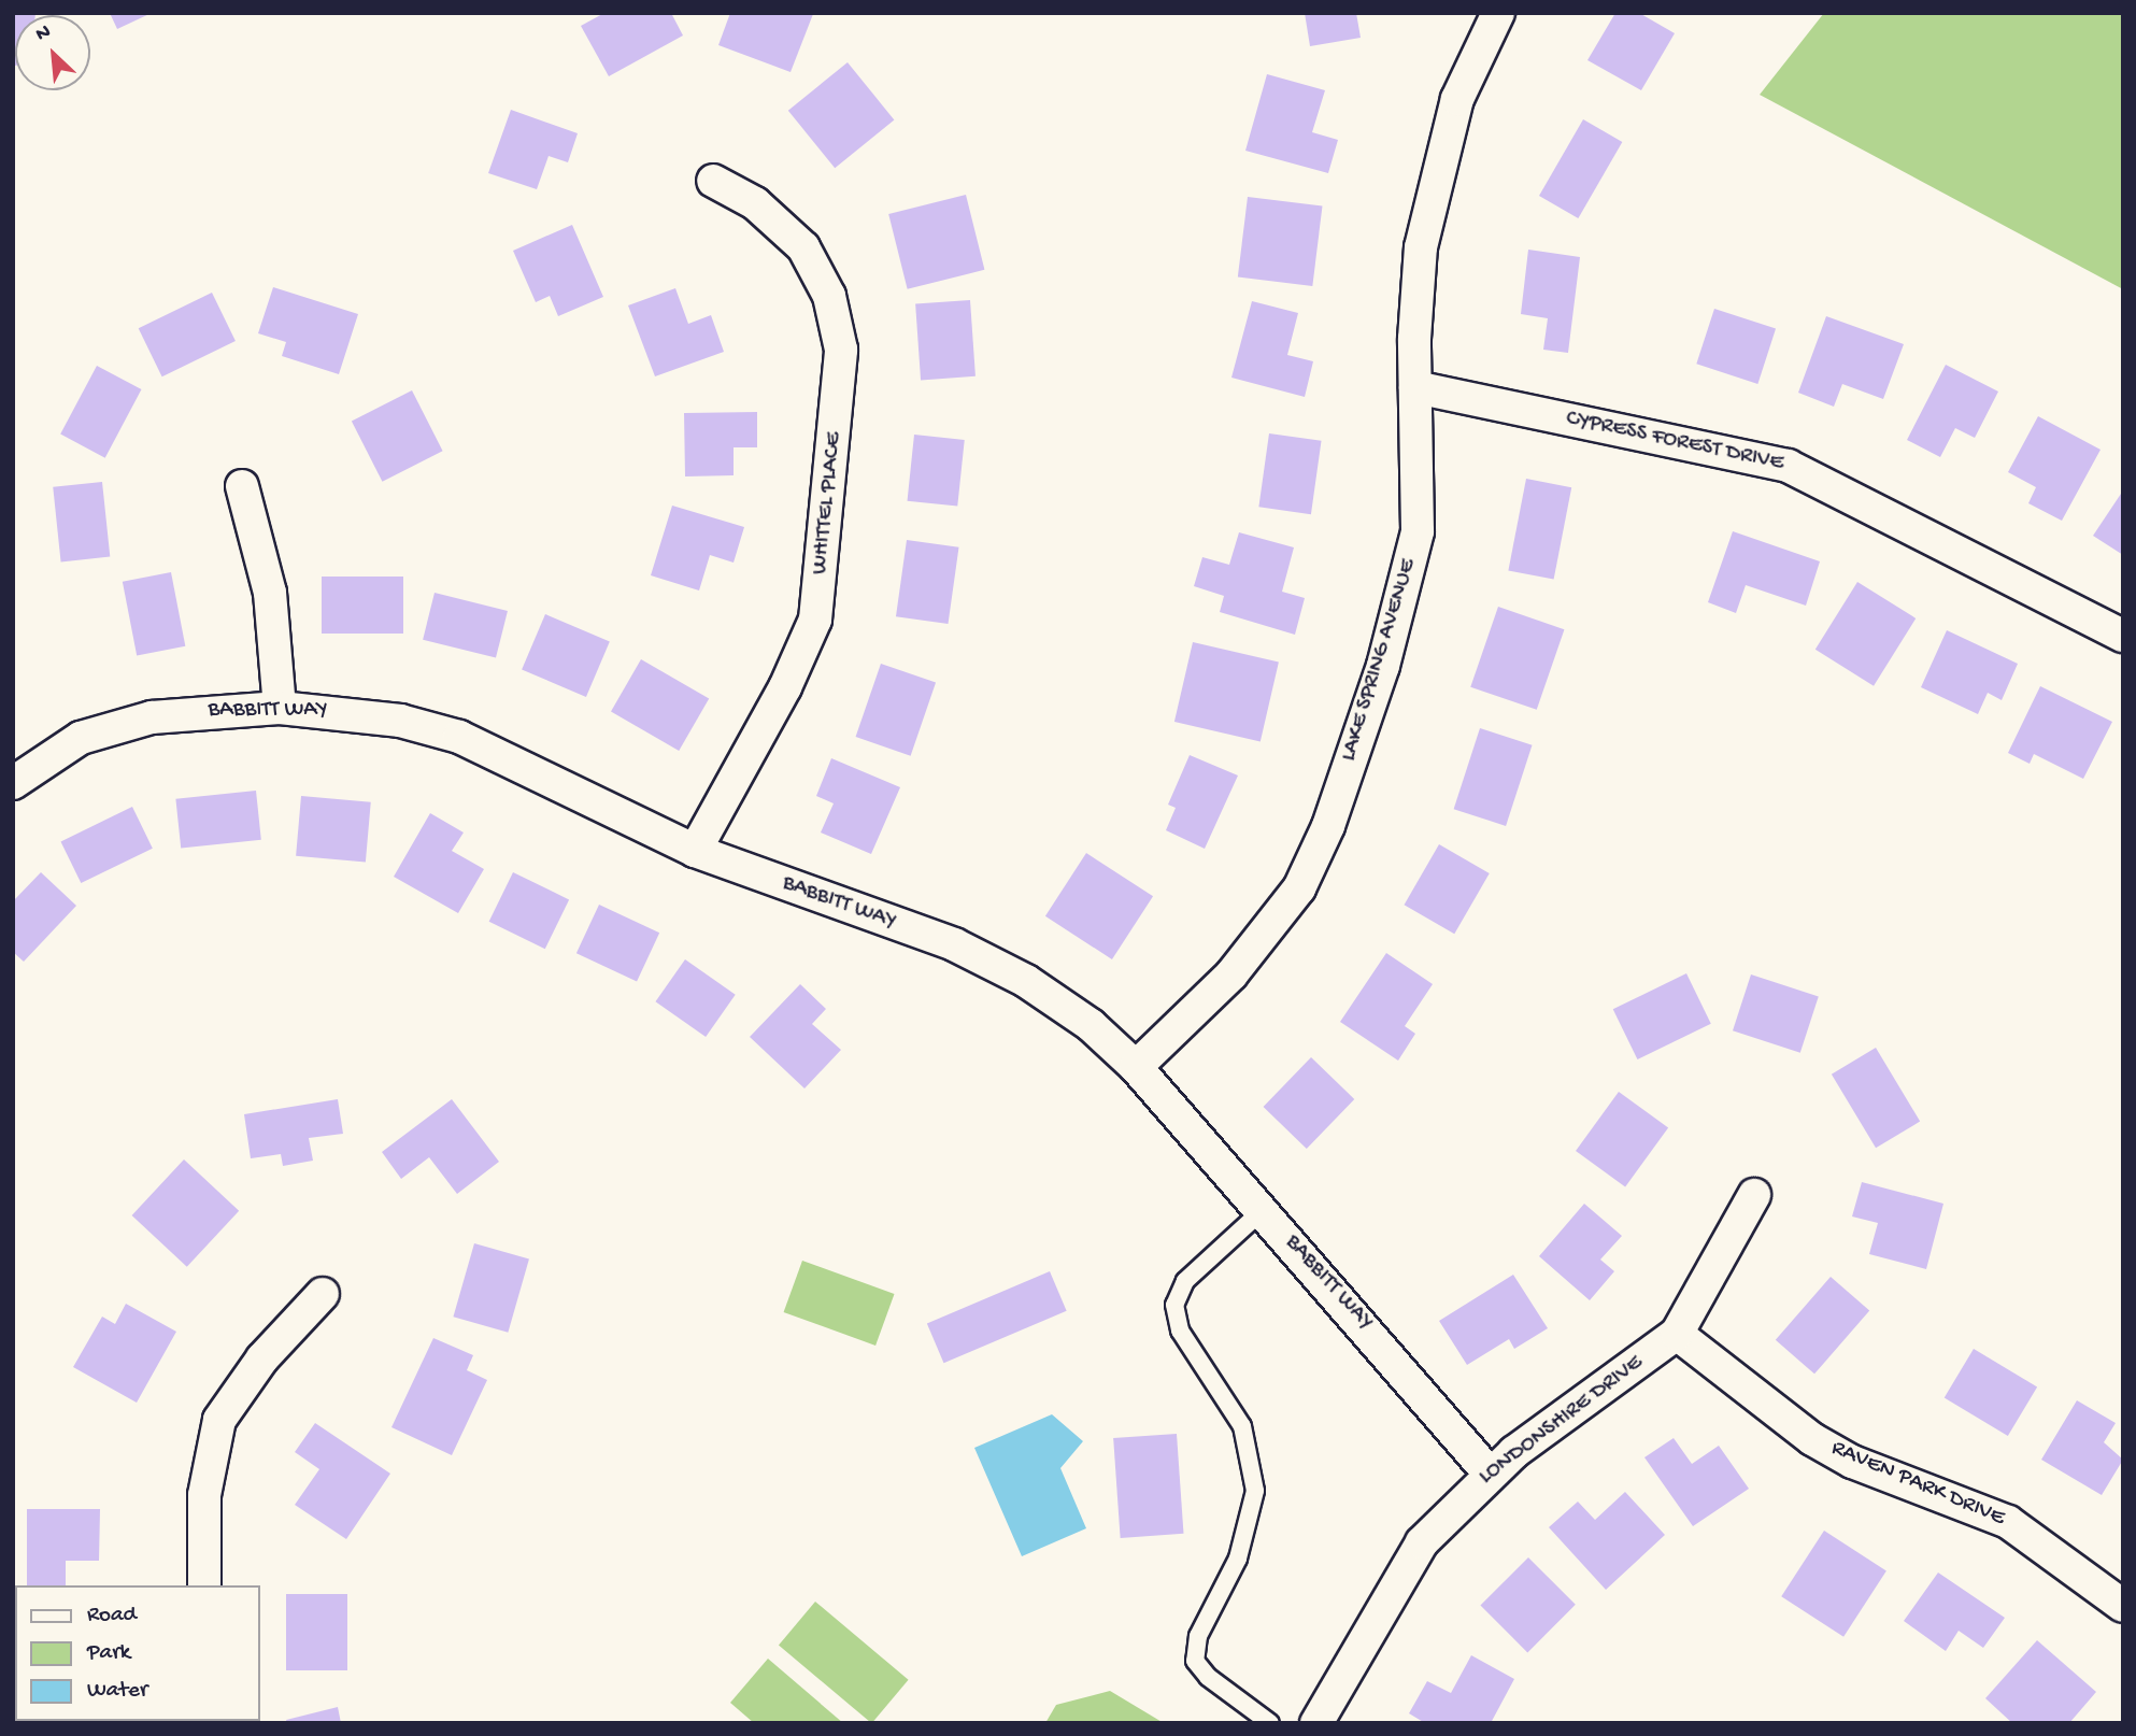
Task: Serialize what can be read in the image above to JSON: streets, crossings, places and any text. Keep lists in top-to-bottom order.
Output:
{
  "streets": {
    "street": [
      "CYPRESS FOREST DRIVE",
      "WHITTEL PLACE",
      "LAKE SPRING AVENUE",
      "BABBITT WAY",
      "LONDONSHIRE DRIVE",
      "RAVEN PARK DRIVE"
    ]
  },
  "crossings": [
    ["CYPRESS FOREST DRIVE", "LAKE SPRING AVENUE"],
    ["WHITTEL PLACE", "BABBITT WAY"],
    ["LAKE SPRING AVENUE", "BABBITT WAY"],
    ["BABBITT WAY", "LONDONSHIRE DRIVE"],
    ["LONDONSHIRE DRIVE", "RAVEN PARK DRIVE"]
  ],
  "legend": ["Road", "Park", "Water"],
  "north": "top left"
}
